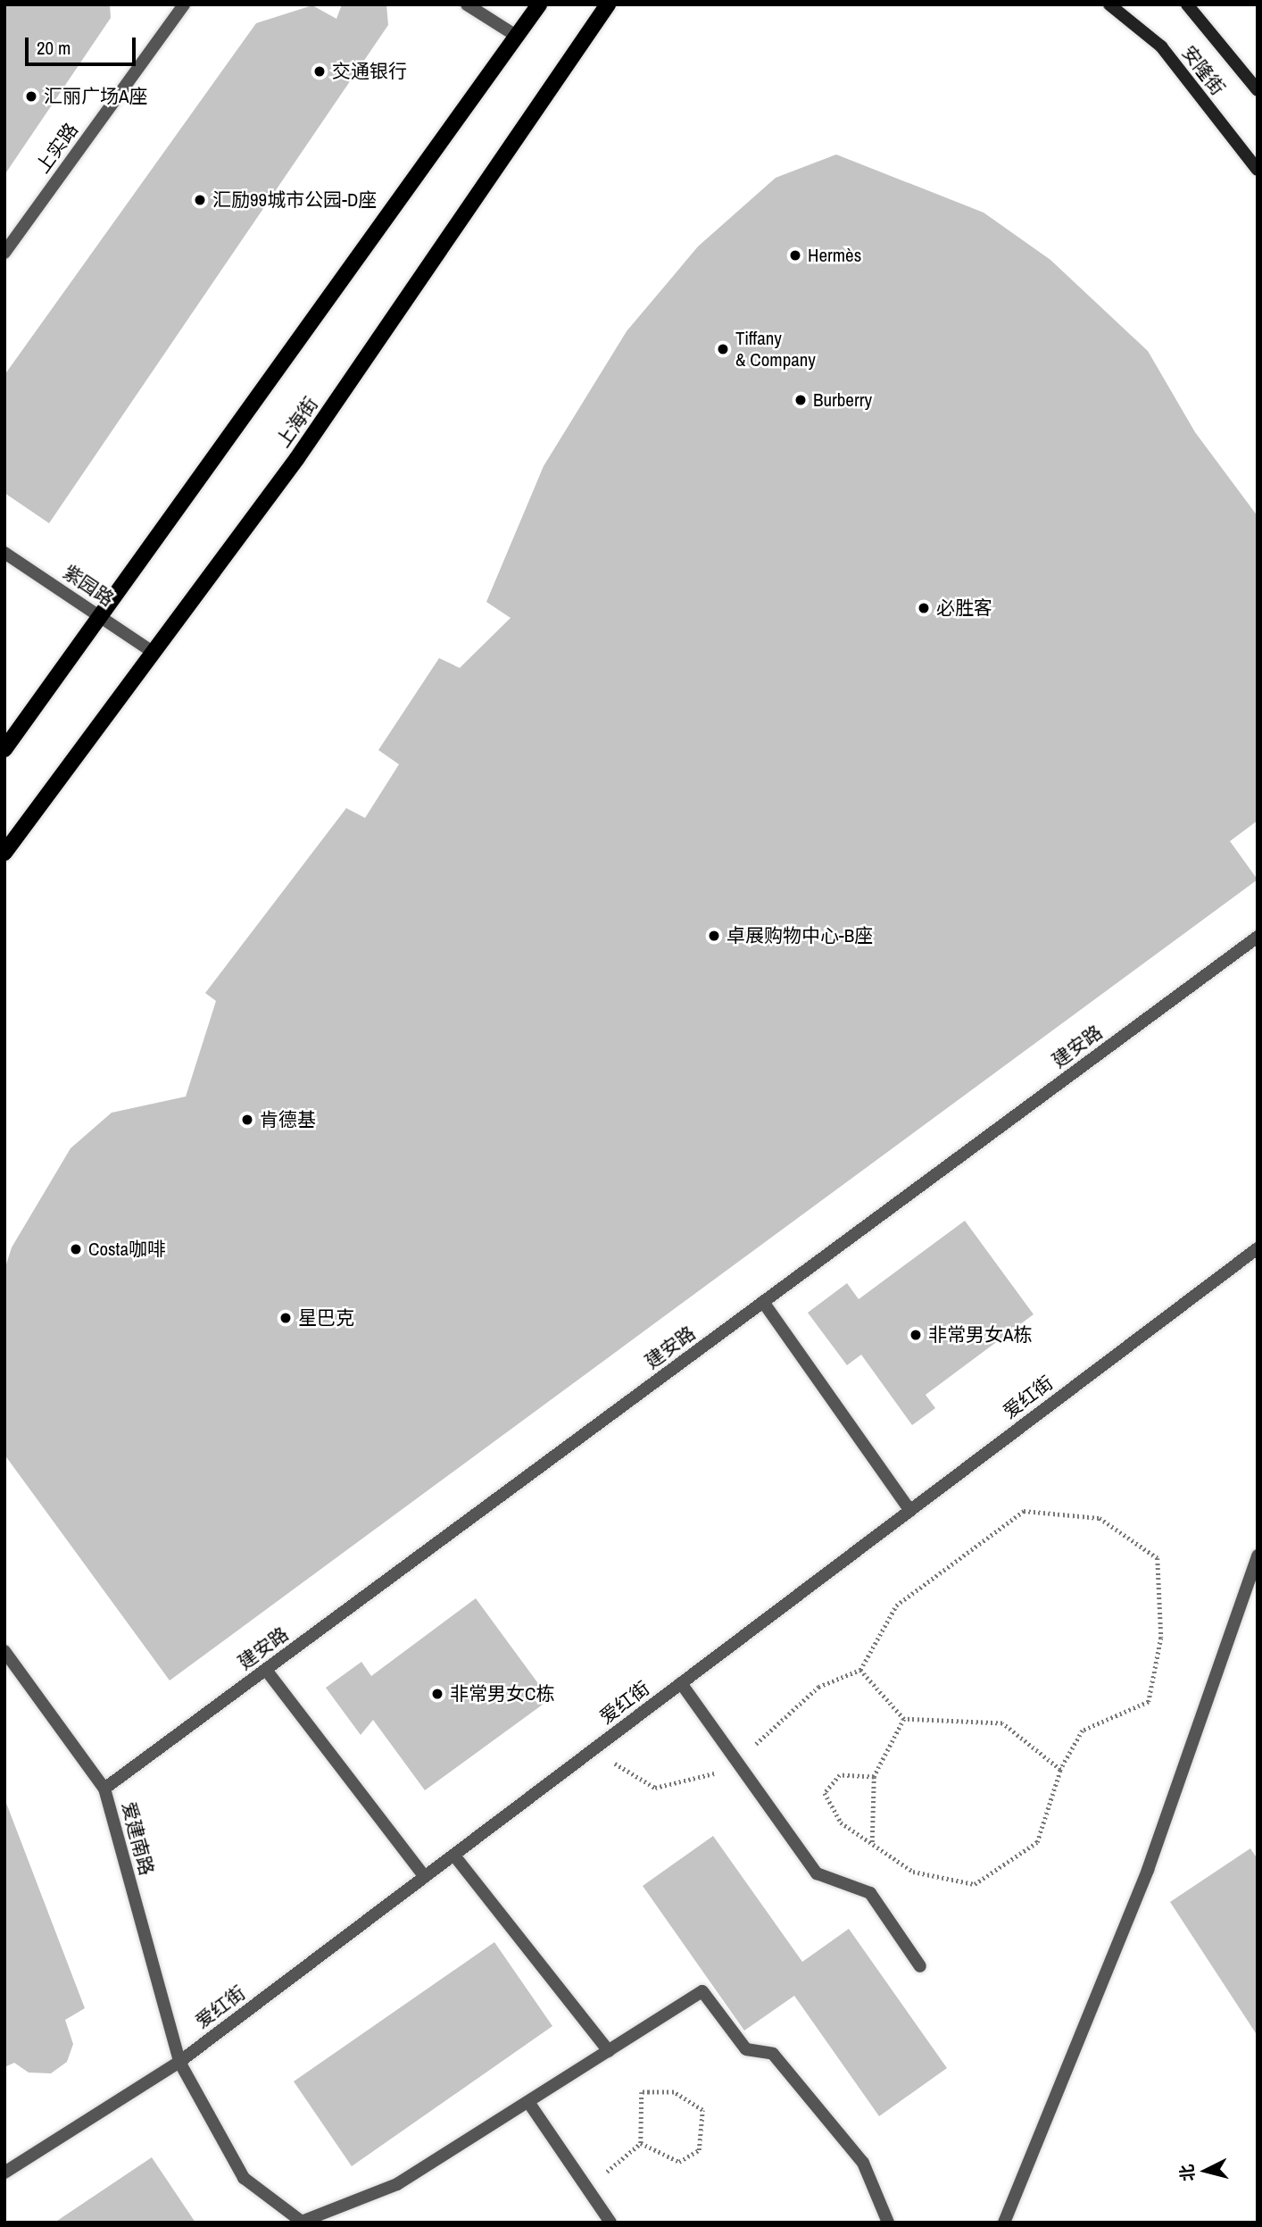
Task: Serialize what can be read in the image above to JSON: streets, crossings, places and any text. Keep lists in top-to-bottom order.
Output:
{
  "streets": {
    "main road": ["安隆街", "上海街"],
    "street": [
      "上实路",
      "紫园路",
      "建安路",
      "爱红街",
      "爱建南路"
    ]
  },
  "crossings": [
    ["上海街", "紫园路"],
    ["建安路", "爱建南路"],
    ["爱红街", "爱建南路"]
  ],
  "places": [
    "交通银行",
    "汇丽广场A座",
    "汇励99城市公园-D座",
    "Hermès",
    "Tiffany & Company",
    "Burberry",
    "必胜客",
    "卓展购物中心-B座",
    "肯德基",
    "Costa咖啡",
    "星巴克",
    "非常男女A栋",
    "非常男女C栋"
  ],
  "scale_bar": "20 m",
  "north": "left"
}
